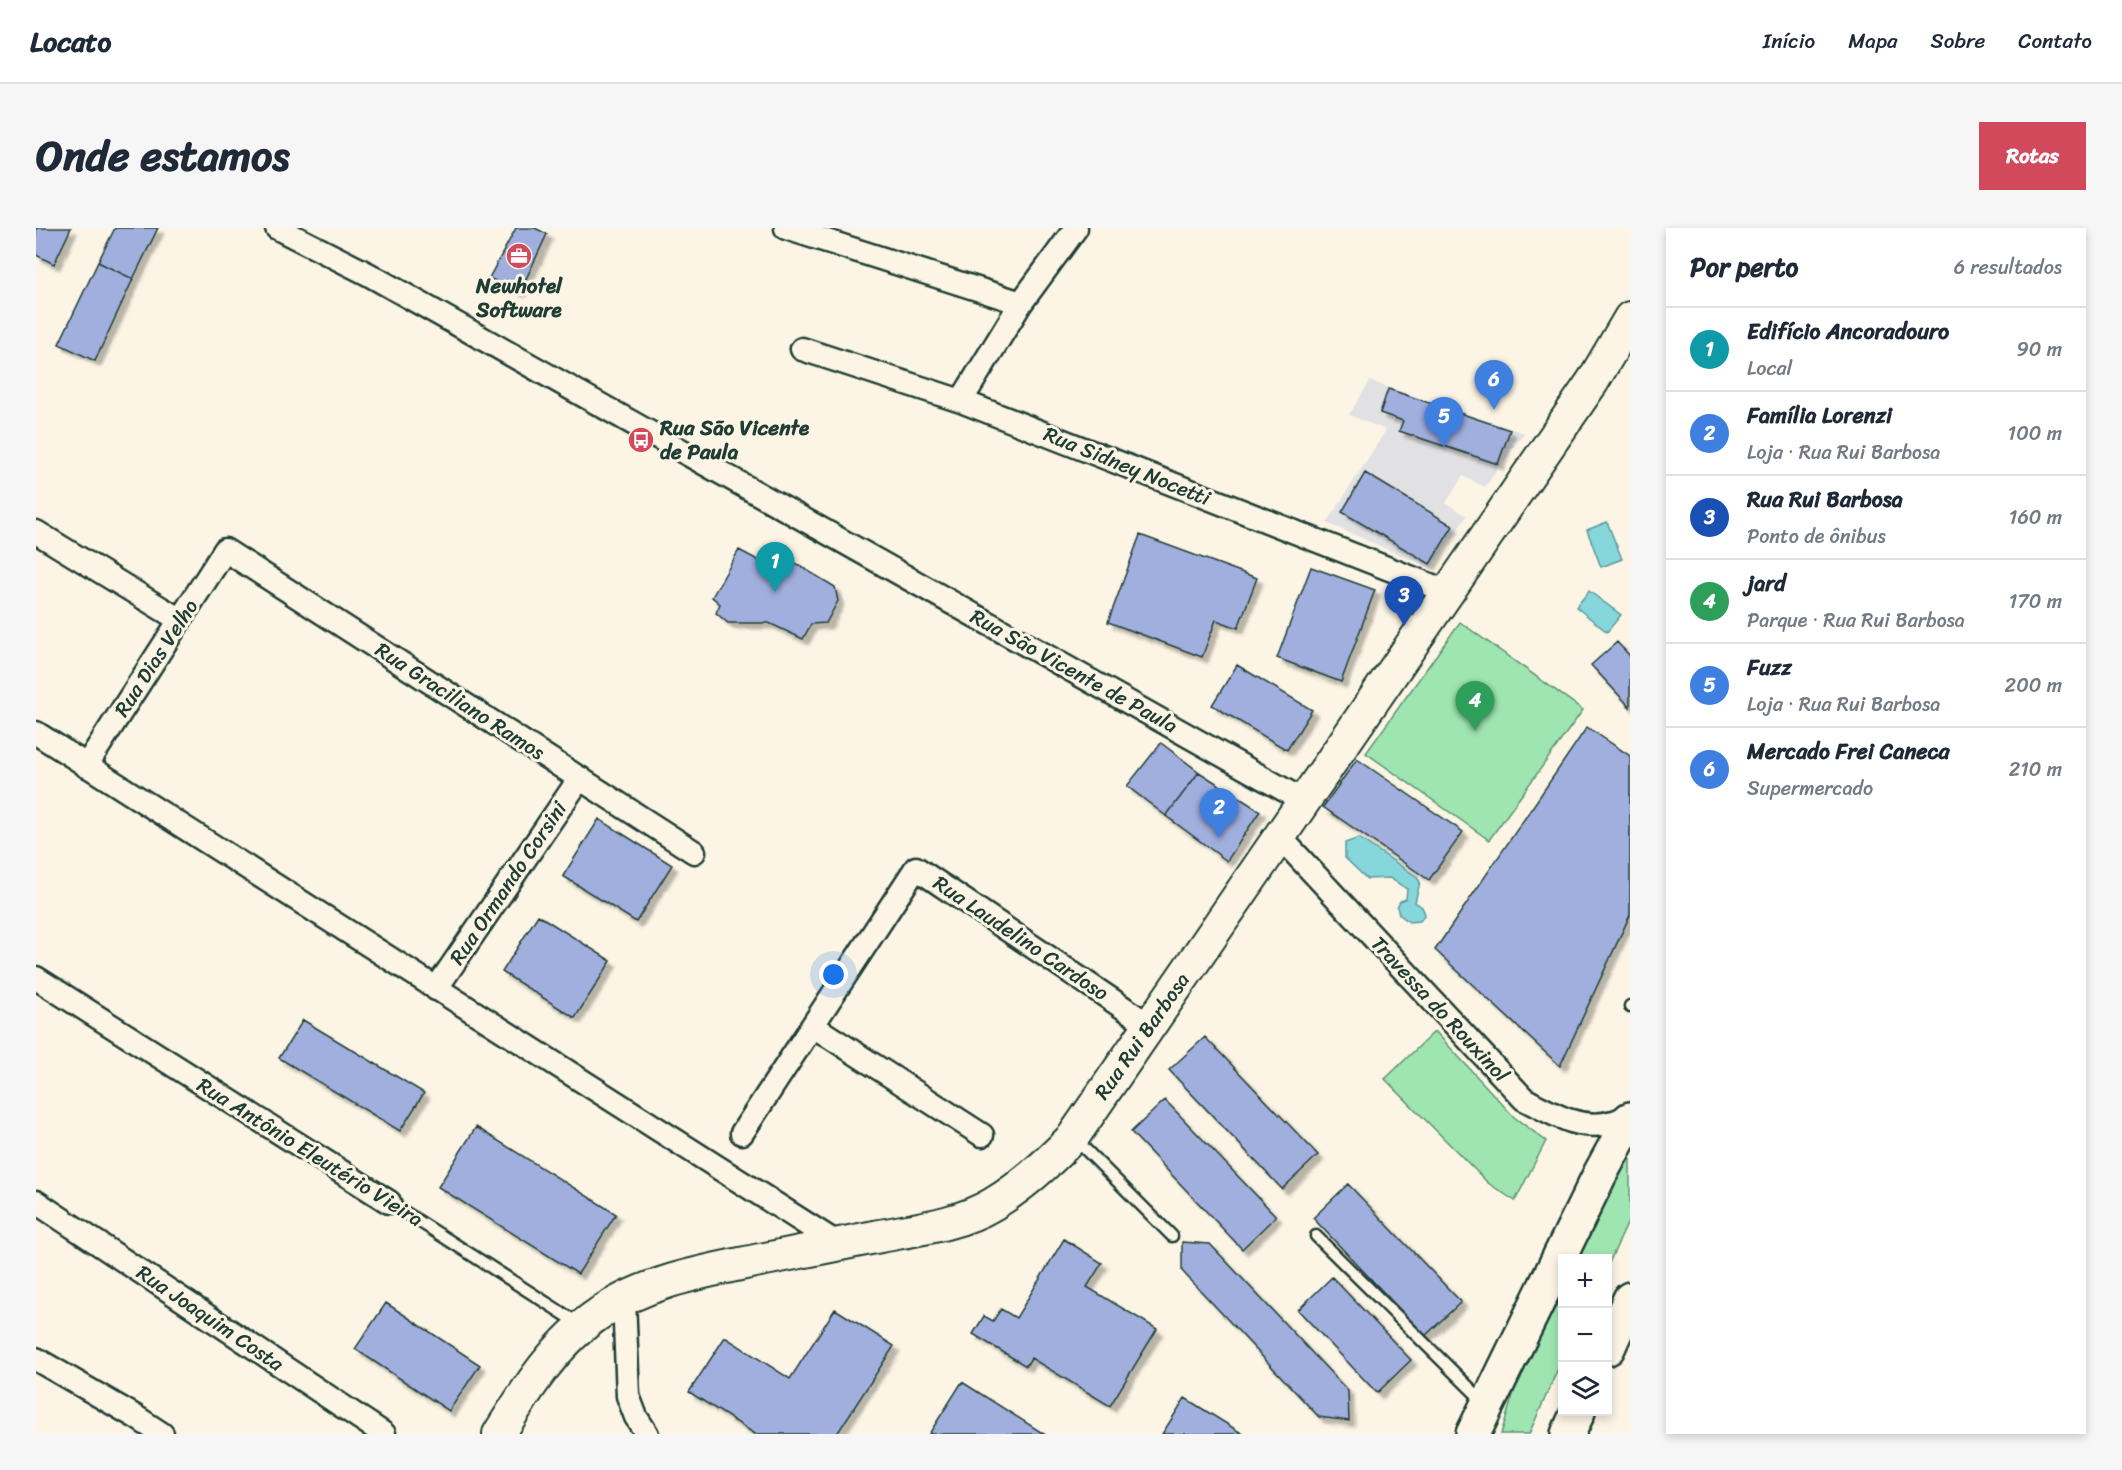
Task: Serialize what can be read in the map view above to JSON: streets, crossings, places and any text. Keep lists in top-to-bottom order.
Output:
{
  "streets": {
    "main road": ["Rua Rui Barbosa"],
    "street": [
      "Rua Sidney Nocetti",
      "Rua Dias Velho",
      "Rua São Vicente de Paula",
      "Rua Graciliano Ramos",
      "Rua Ormando Corsini",
      "Rua Laudelino Cardoso",
      "Travessa do Rouxinol",
      "Rua Antônio Eleutério Vieira",
      "Rua Joaquim Costa"
    ]
  },
  "crossings": [
    ["Rua Sidney Nocetti", "Rua Rui Barbosa"],
    ["Rua Dias Velho", "Rua Graciliano Ramos"],
    ["Rua São Vicente de Paula", "Rua Rui Barbosa"],
    ["Rua Graciliano Ramos", "Rua Ormando Corsini"],
    ["Rua Laudelino Cardoso", "Rua Rui Barbosa"],
    ["Travessa do Rouxinol", "Rua Rui Barbosa"],
    ["Rua Rui Barbosa", "Rua Antônio Eleutério Vieira"]
  ],
  "places": {
    "office": ["Newhotel Software"],
    "bus stop": ["Rua São Vicente de Paula"]
  },
  "page": {
    "header": "Locato",
    "nav": [
      "Início",
      "Mapa",
      "Sobre",
      "Contato"
    ],
    "title": "Onde estamos",
    "buttons": "Rotas",
    "heading": ["Por perto", "6 resultados"],
    "list": [
      {
        "mark": "1",
        "name": "Edifício Ancoradouro",
        "note": "Local",
        "value": "90 m"
      },
      {
        "mark": "2",
        "name": "Família Lorenzi",
        "note": "Loja · Rua Rui Barbosa",
        "value": "100 m"
      },
      {
        "mark": "3",
        "name": "Rua Rui Barbosa",
        "note": "Ponto de ônibus",
        "value": "160 m"
      },
      {
        "mark": "4",
        "name": "jard",
        "note": "Parque · Rua Rui Barbosa",
        "value": "170 m"
      },
      {
        "mark": "5",
        "name": "Fuzz",
        "note": "Loja · Rua Rui Barbosa",
        "value": "200 m"
      },
      {
        "mark": "6",
        "name": "Mercado Frei Caneca",
        "note": "Supermercado",
        "value": "210 m"
      }
    ],
    "pins": [
      "6",
      "5",
      "1",
      "3",
      "4",
      "2"
    ],
    "map_buttons": ["+", "−"]
  }
}
